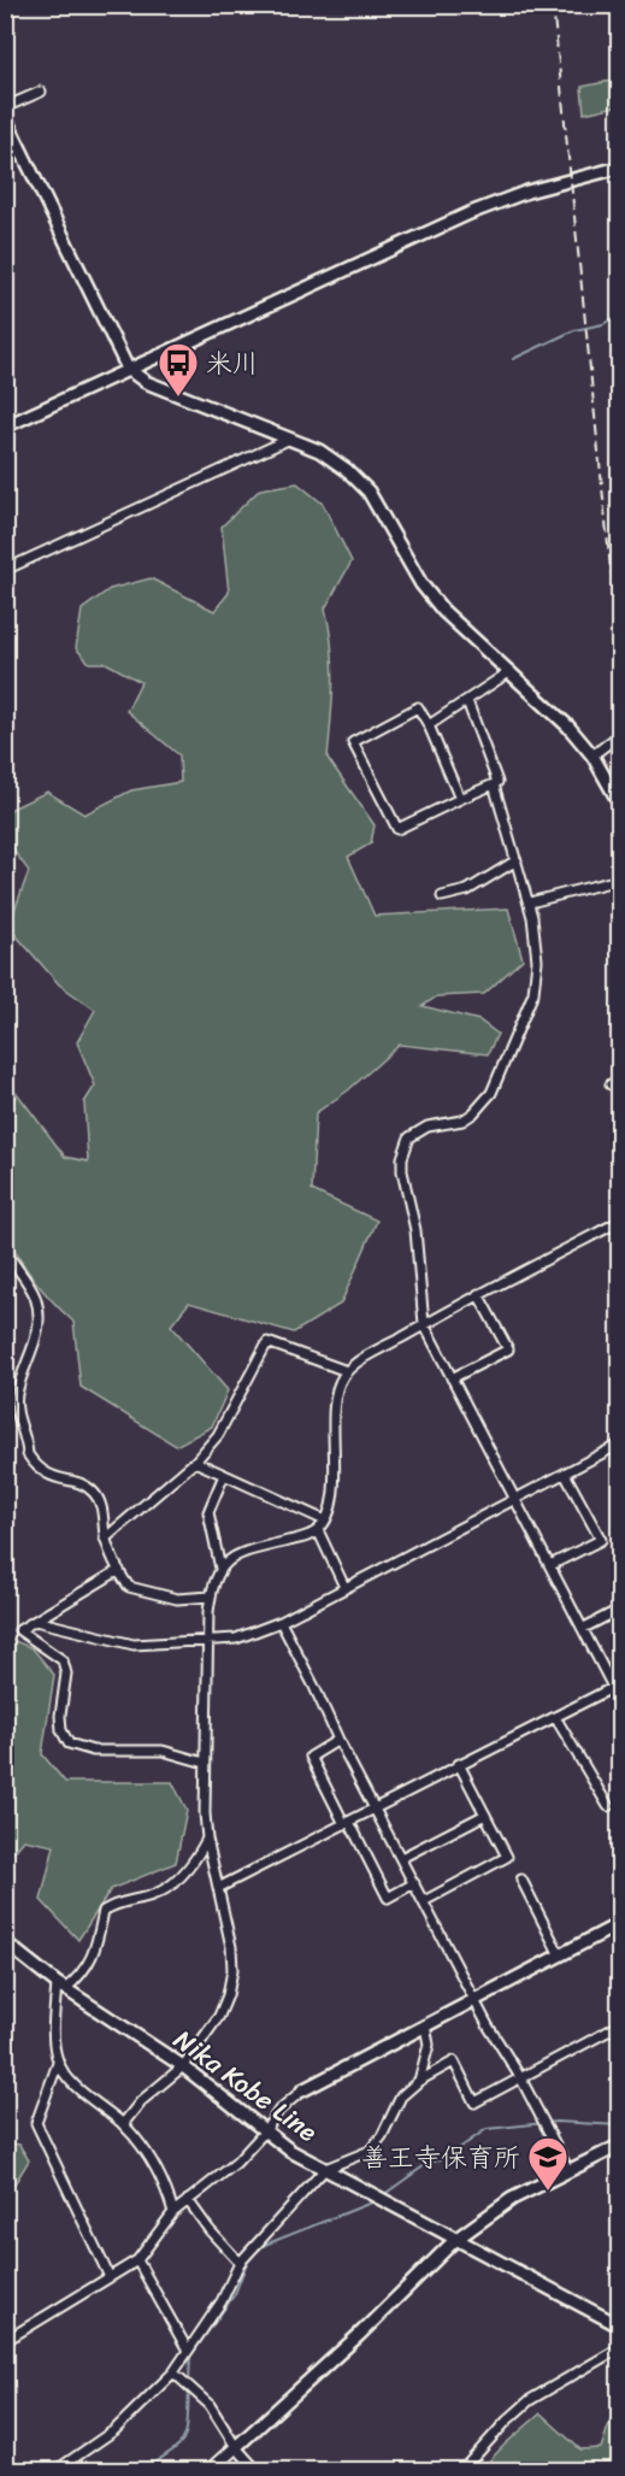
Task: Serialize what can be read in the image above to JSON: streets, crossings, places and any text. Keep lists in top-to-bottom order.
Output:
{
  "streets": {
    "street": ["Nika Kobe Line"]
  },
  "places": {
    "bus stop": ["米川"],
    "school or university": ["善王寺保育所"]
  }
}
